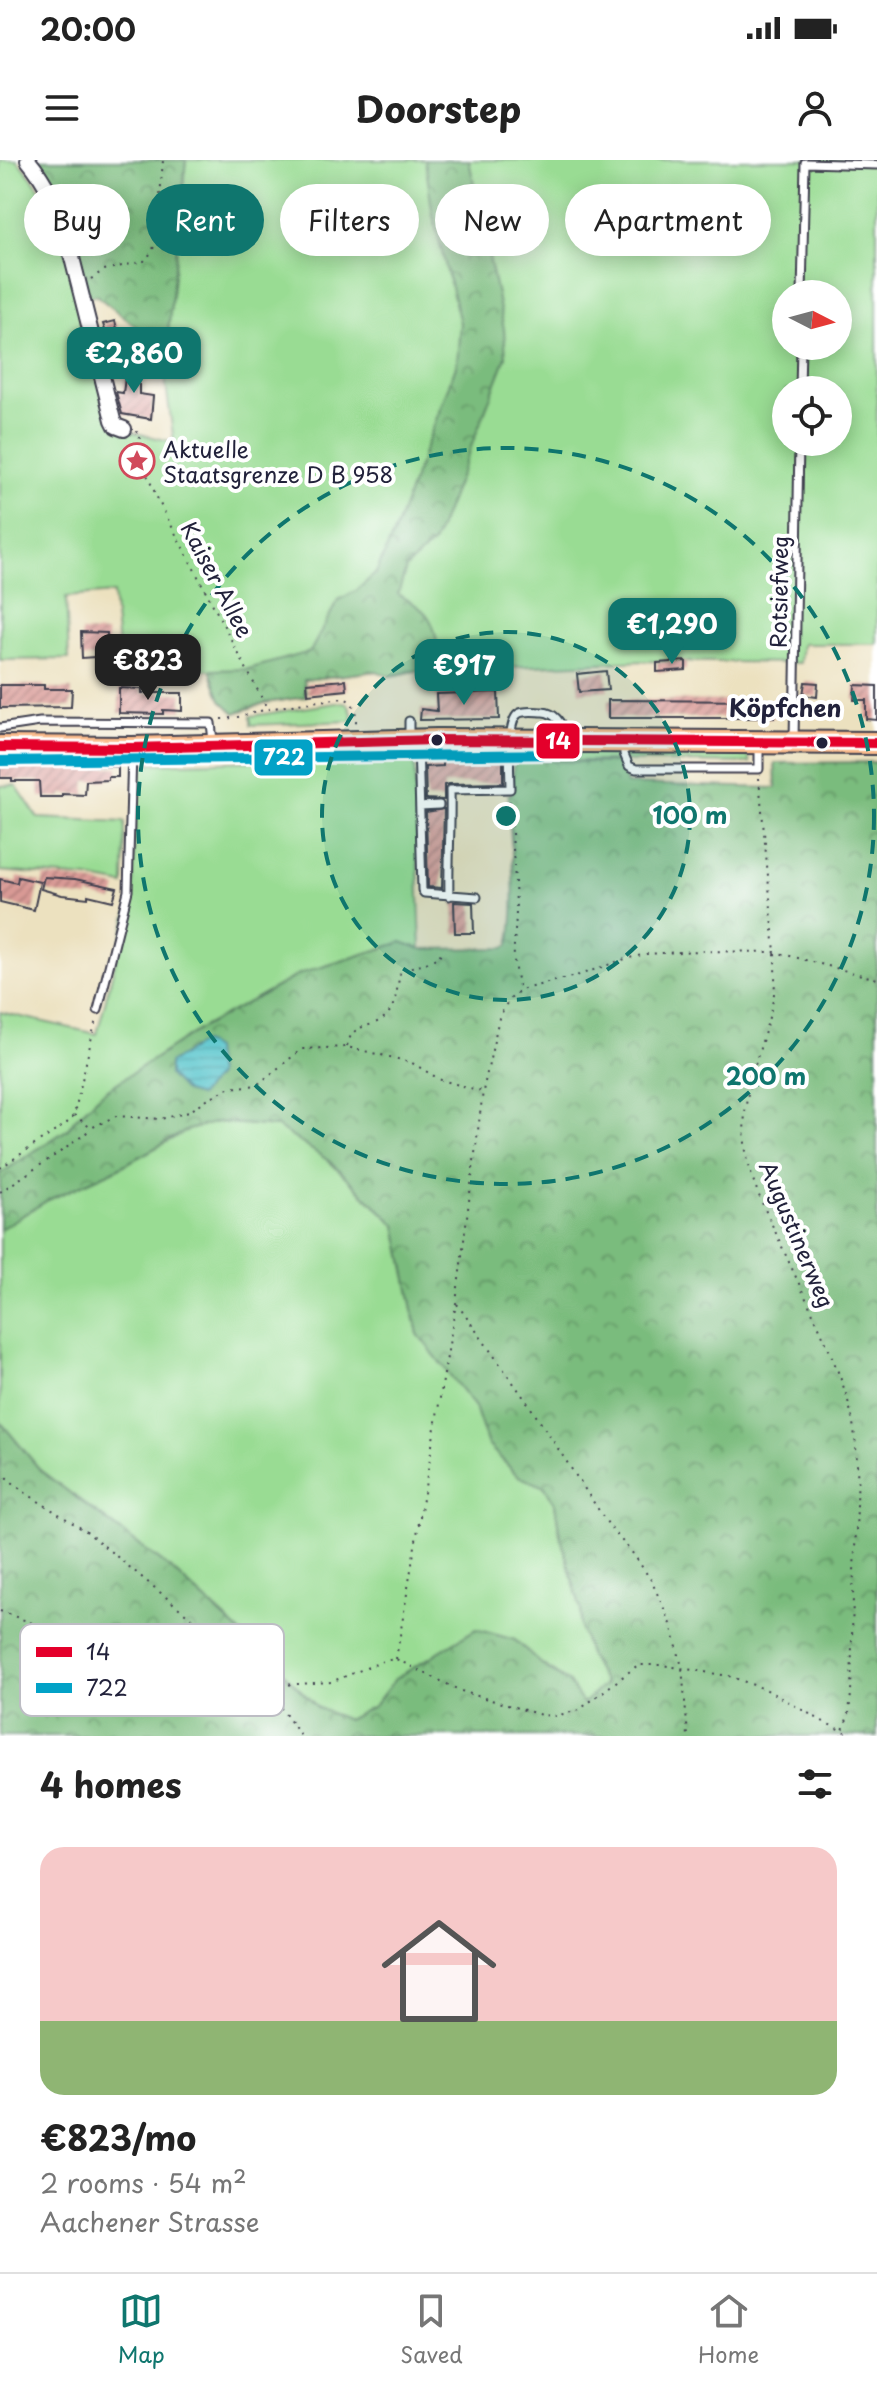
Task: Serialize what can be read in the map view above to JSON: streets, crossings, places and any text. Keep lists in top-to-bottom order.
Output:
{
  "streets": {
    "lane": ["Rotsiefweg"],
    "path": ["Kaiser Allee", "Augustinerweg"]
  },
  "districts": ["Köpfchen"],
  "places": {
    "place": ["Aktuelle Staatsgrenze D B 958"]
  },
  "lines": ["transit line 14", "transit line 722"],
  "legend": ["14", "722"],
  "north": "right",
  "page": {
    "status": "20:00",
    "header": "Doorstep",
    "chip": [
      "Buy",
      "Rent",
      "Filters",
      "New",
      "Apartment"
    ],
    "price": [
      "€2,860",
      "€1,290",
      "€823",
      "€917"
    ],
    "heading": "4 homes",
    "list": [
      {
        "name": "€823/mo",
        "note": "2 rooms · 54 m² · Aachener Strasse"
      }
    ],
    "tabs": ["Map", "Saved", "Home"]
  },
  "rings": ["100 m", "200 m"]
}
